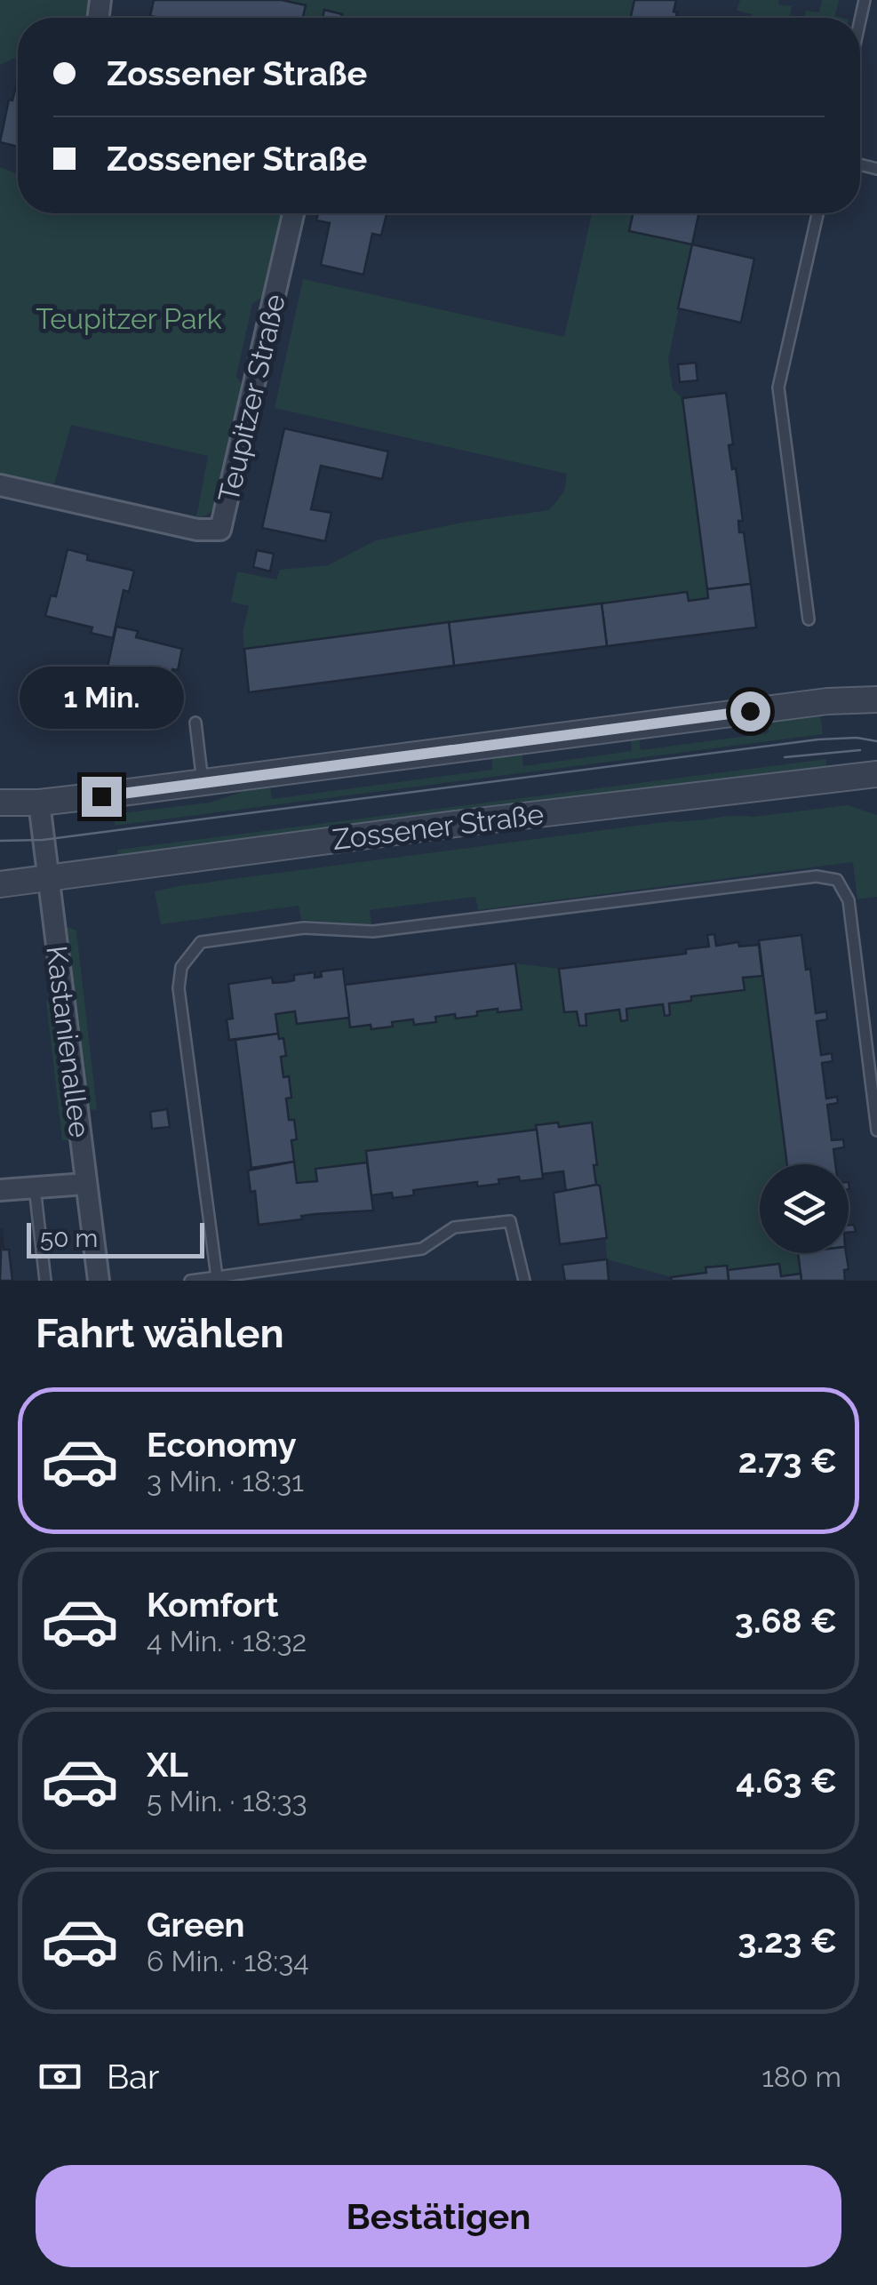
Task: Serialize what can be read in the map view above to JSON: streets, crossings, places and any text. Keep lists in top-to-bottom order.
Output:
{
  "streets": {
    "street": ["Teupitzer Straße", "Zossener Straße", "Kastanienallee"]
  },
  "crossings": [
    ["Zossener Straße", "Kastanienallee"]
  ],
  "parks": ["Teupitzer Park"],
  "scale_bar": "50 m",
  "page": {
    "banner": ["Zossener Straße", "Zossener Straße"],
    "bubble": "1 Min.",
    "scale": "50 m",
    "heading": "Fahrt wählen",
    "list": [
      {
        "name": "Economy",
        "note": "3 Min. · 18:31",
        "value": "2.73 €"
      },
      {
        "name": "Komfort",
        "note": "4 Min. · 18:32",
        "value": "3.68 €"
      },
      {
        "name": "XL",
        "note": "5 Min. · 18:33",
        "value": "4.63 €"
      },
      {
        "name": "Green",
        "note": "6 Min. · 18:34",
        "value": "3.23 €"
      }
    ],
    "pay": ["Bar", "180 m"],
    "buttons": "Bestätigen"
  }
}
